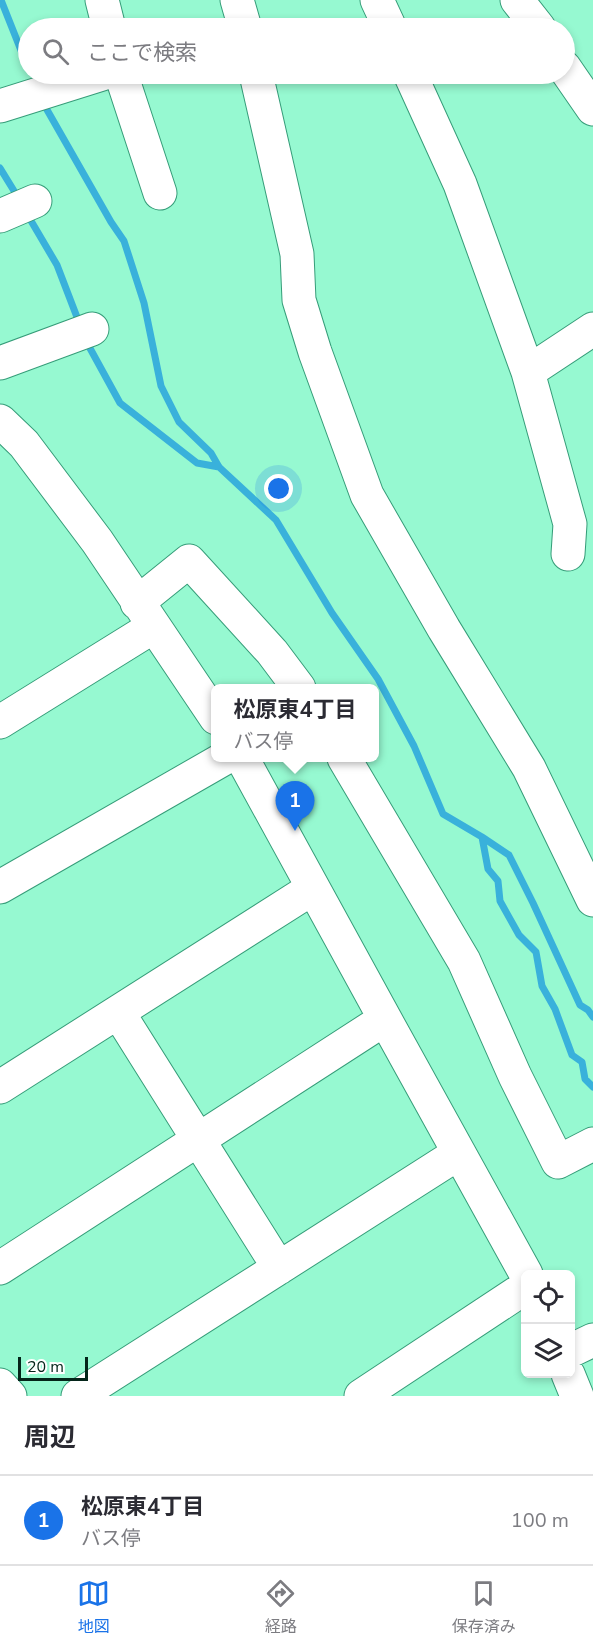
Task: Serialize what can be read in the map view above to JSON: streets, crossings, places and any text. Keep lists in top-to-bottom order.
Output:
{
  "scale_bar": "20 m",
  "page": {
    "search": "ここで検索",
    "popup": ["松原東4丁目", "バス停"],
    "pins": "1",
    "scale": "20 m",
    "heading": "周辺",
    "list": [
      {
        "mark": "1",
        "name": "松原東4丁目",
        "note": "バス停",
        "value": "100 m"
      }
    ],
    "nav": ["地図", "経路", "保存済み"]
  }
}
